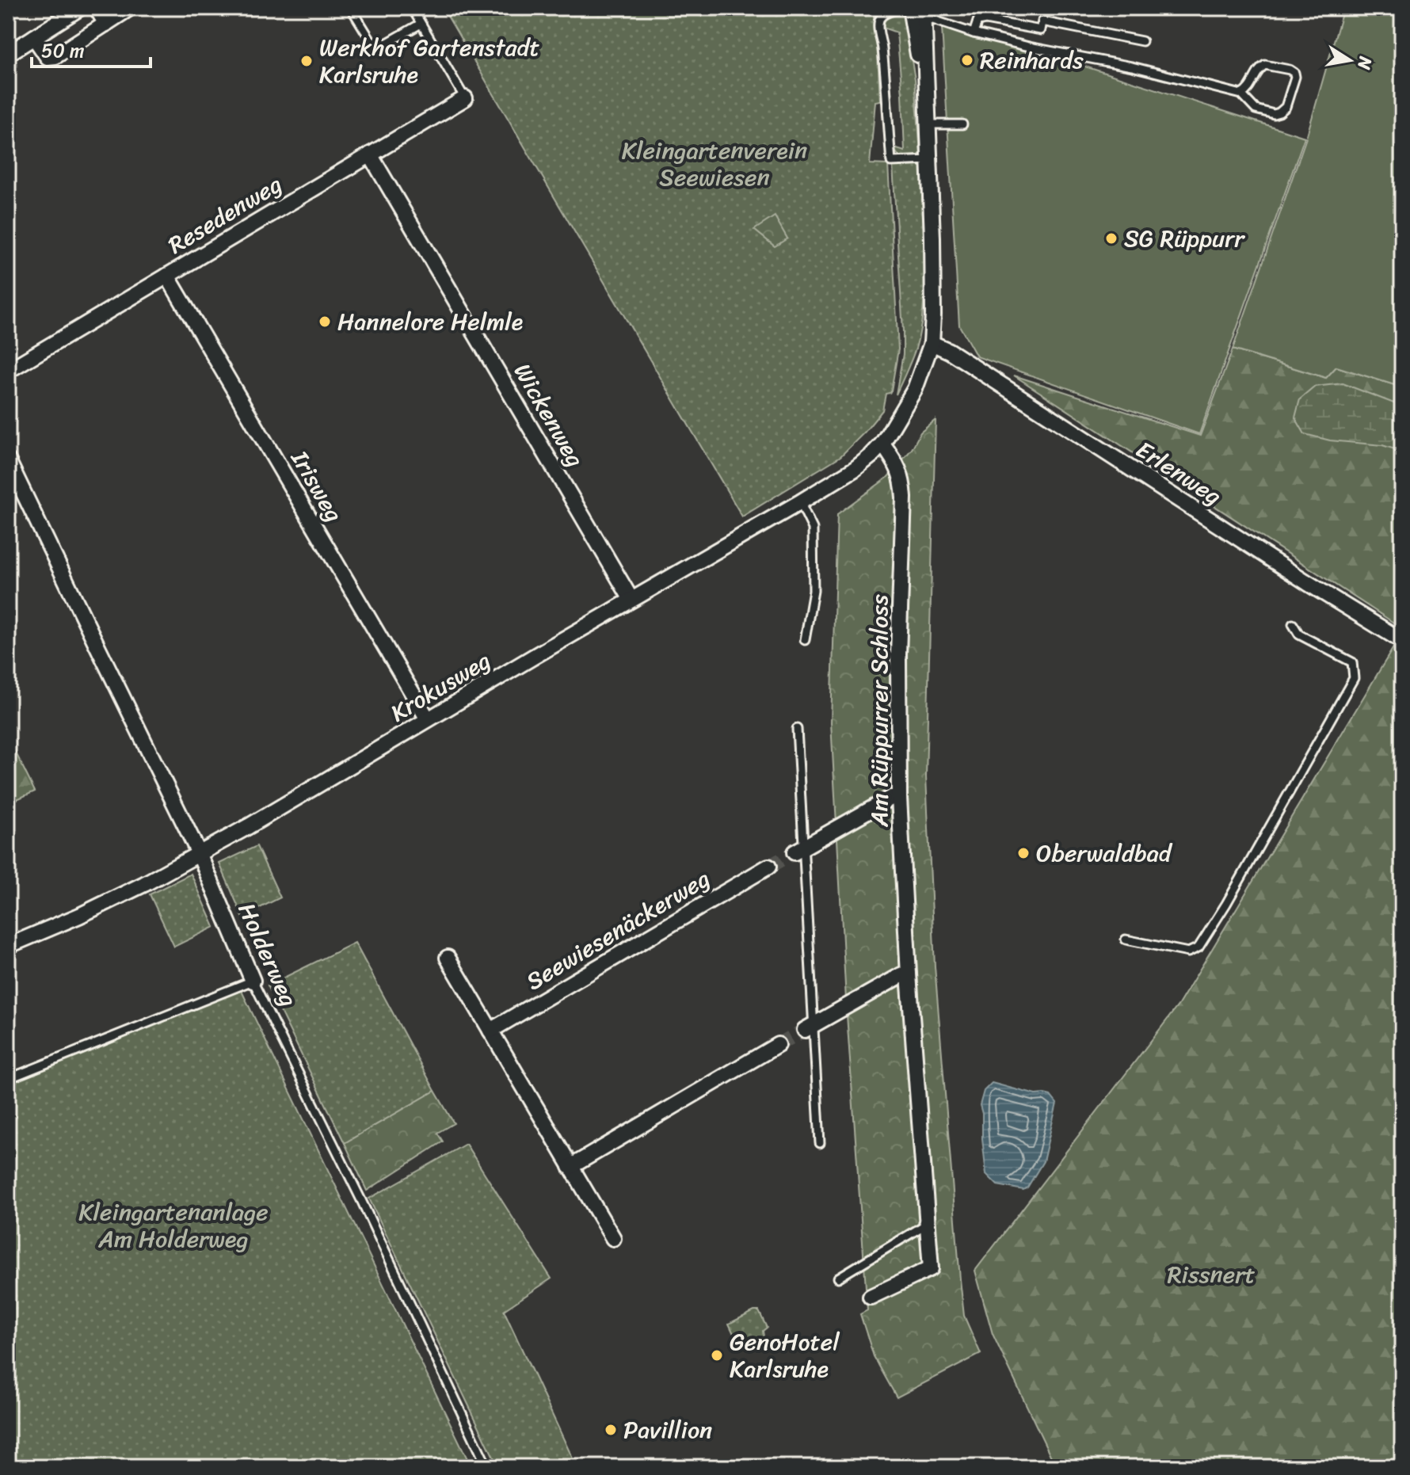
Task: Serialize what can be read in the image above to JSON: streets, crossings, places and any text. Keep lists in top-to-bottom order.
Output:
{
  "streets": {
    "street": [
      "Resedenweg",
      "Wickenweg",
      "Erlenweg",
      "Irisweg",
      "Krokusweg",
      "Am Rüppurrer Schloss",
      "Seewiesenäckerweg",
      "Holderweg"
    ]
  },
  "crossings": [
    ["Resedenweg", "Wickenweg"],
    ["Resedenweg", "Irisweg"],
    ["Wickenweg", "Krokusweg"],
    ["Irisweg", "Krokusweg"],
    ["Krokusweg", "Am Rüppurrer Schloss"],
    ["Krokusweg", "Holderweg"]
  ],
  "parks": ["Kleingartenverein Seewiesen", "Kleingartenanlage Am Holderweg", "Rissnert"],
  "places": [
    "Reinhards",
    "Werkhof Gartenstadt Karlsruhe",
    "SG Rüppurr",
    "Hannelore Helmle",
    "Oberwaldbad",
    "GenoHotel Karlsruhe",
    "Pavillion"
  ],
  "scale_bar": "50 m",
  "north": "right"
}
